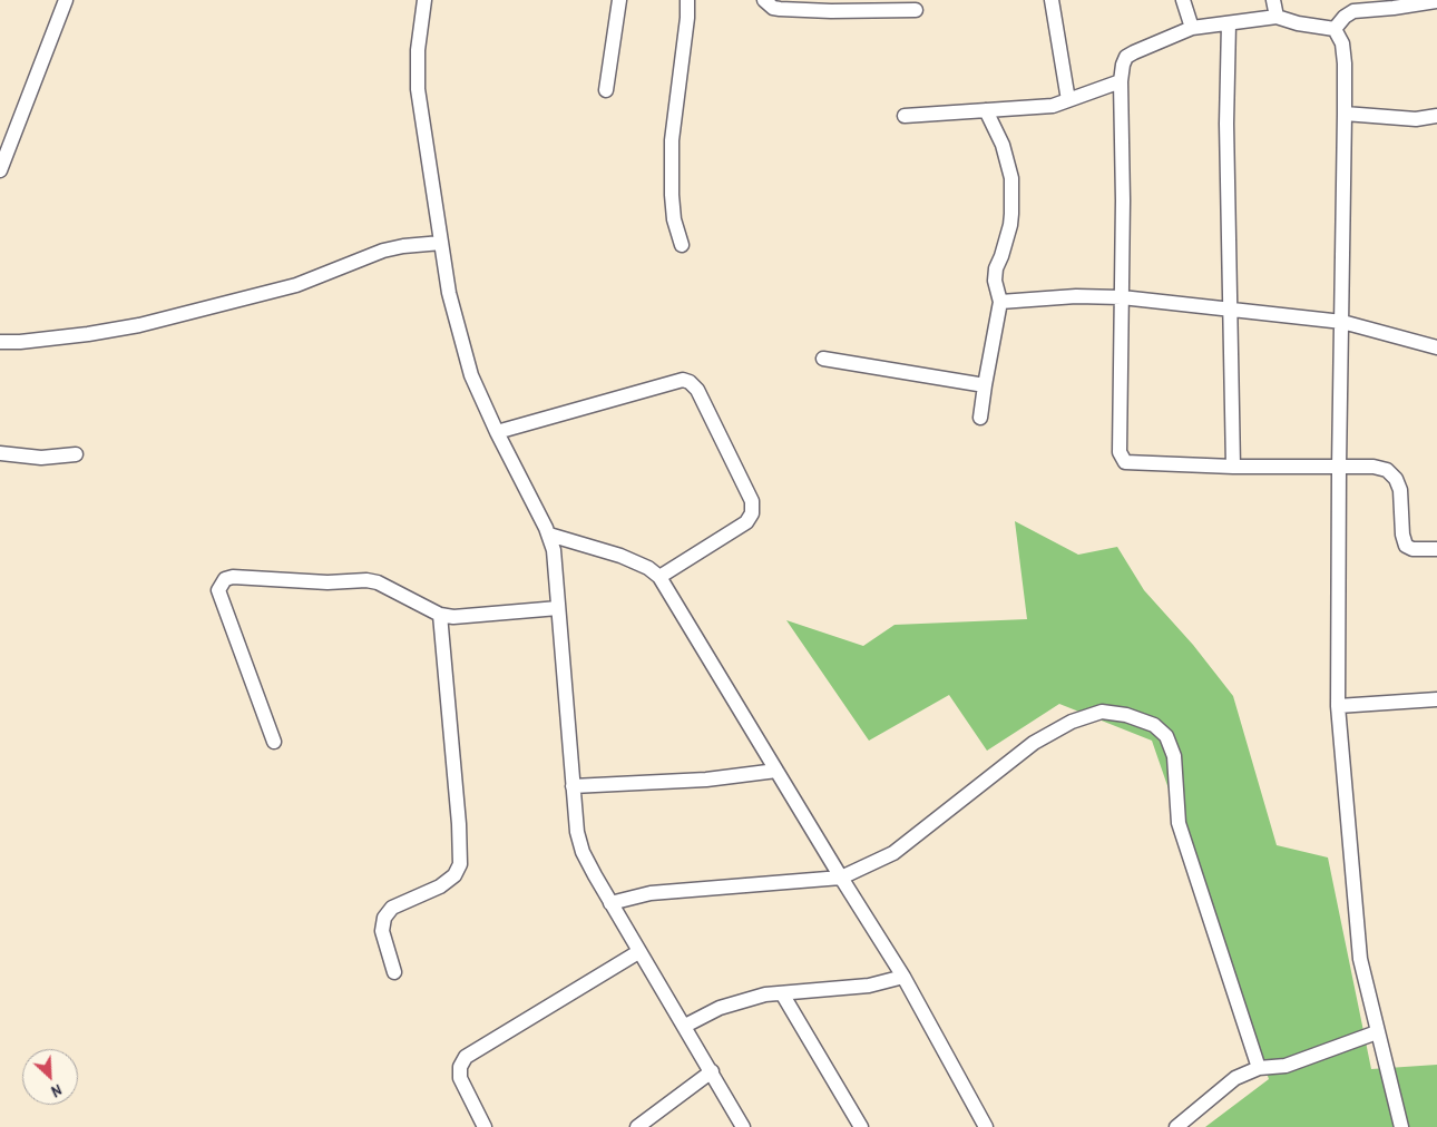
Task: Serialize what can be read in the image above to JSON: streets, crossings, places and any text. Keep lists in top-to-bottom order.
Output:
{
  "north": "bottom right"
}
